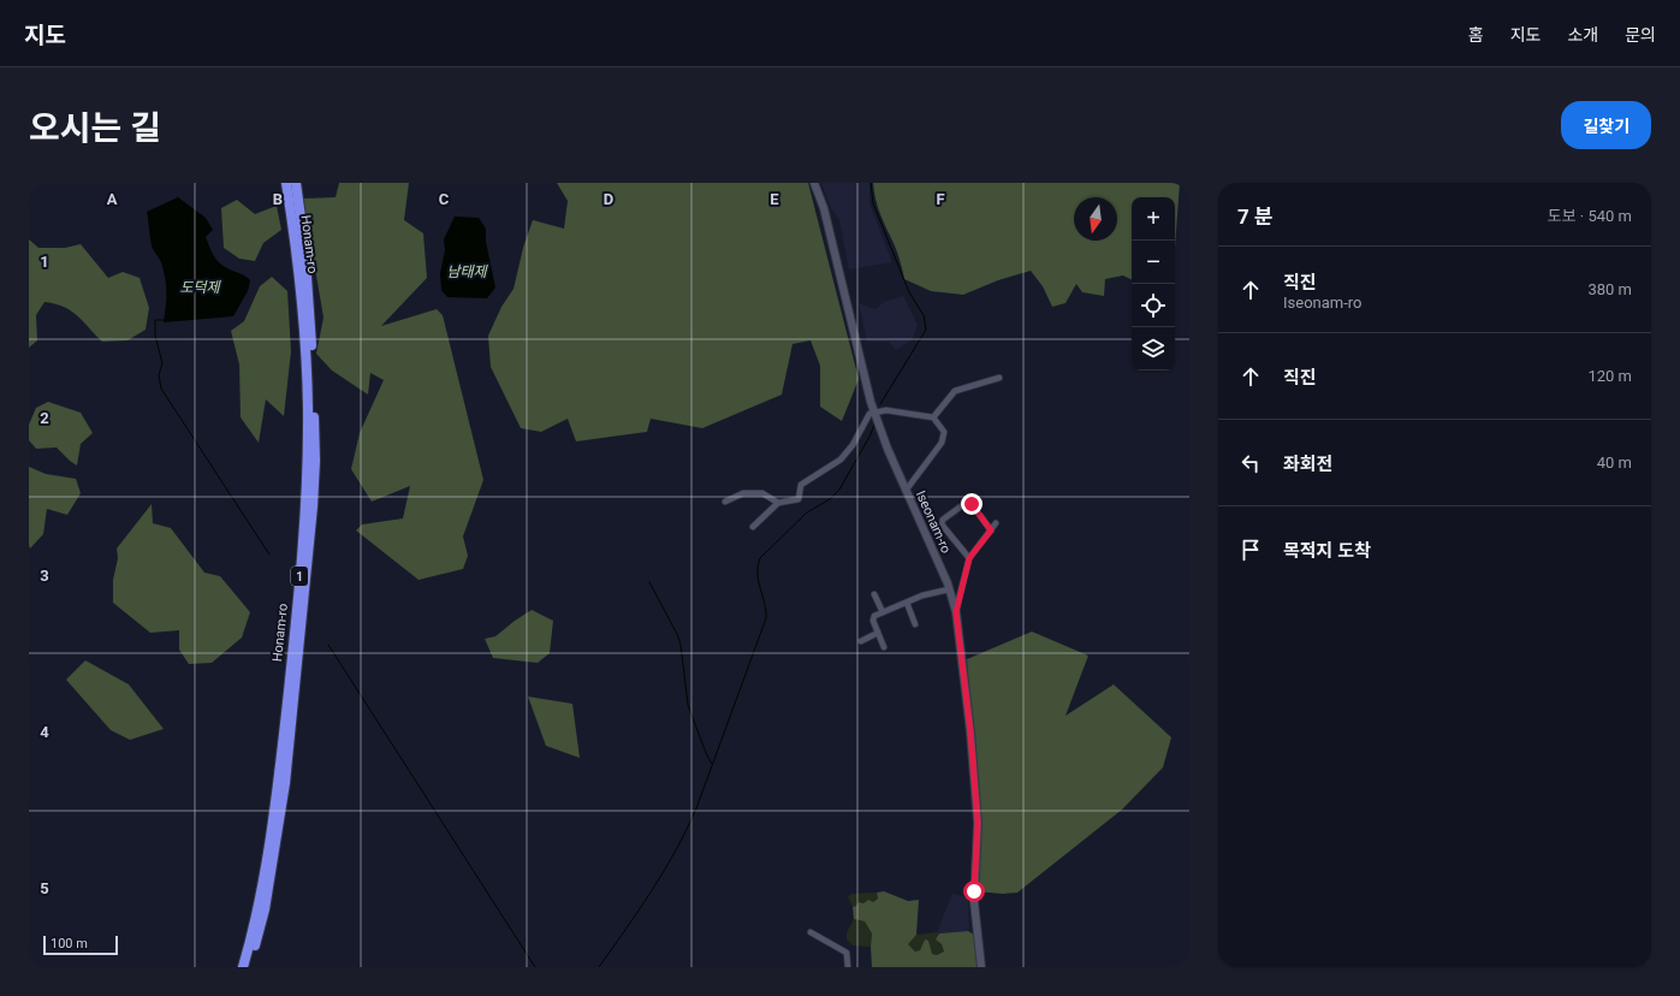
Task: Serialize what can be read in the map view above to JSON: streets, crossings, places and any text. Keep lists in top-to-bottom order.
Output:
{
  "streets": {
    "highway": ["Honam-ro", "1"],
    "main road": ["Iseonam-ro"]
  },
  "water": ["남태제", "도덕제"],
  "scale_bar": "100 m",
  "north": "bottom",
  "page": {
    "header": "지도",
    "nav": [
      "홈",
      "지도",
      "소개",
      "문의"
    ],
    "title": "오시는 길",
    "buttons": "길찾기",
    "heading": ["7 분", "도보 · 540 m"],
    "map_buttons": ["+", "−"],
    "list": [
      ["직진", "Iseonam-ro", "380 m"],
      ["직진", "120 m"],
      ["좌회전", "40 m"],
      "목적지 도착"
    ],
    "scale": "100 m"
  },
  "grid": {
    "columns": [
      "A",
      "B",
      "C",
      "D",
      "E",
      "F"
    ],
    "rows": [
      "1",
      "2",
      "3",
      "4",
      "5"
    ]
  }
}
